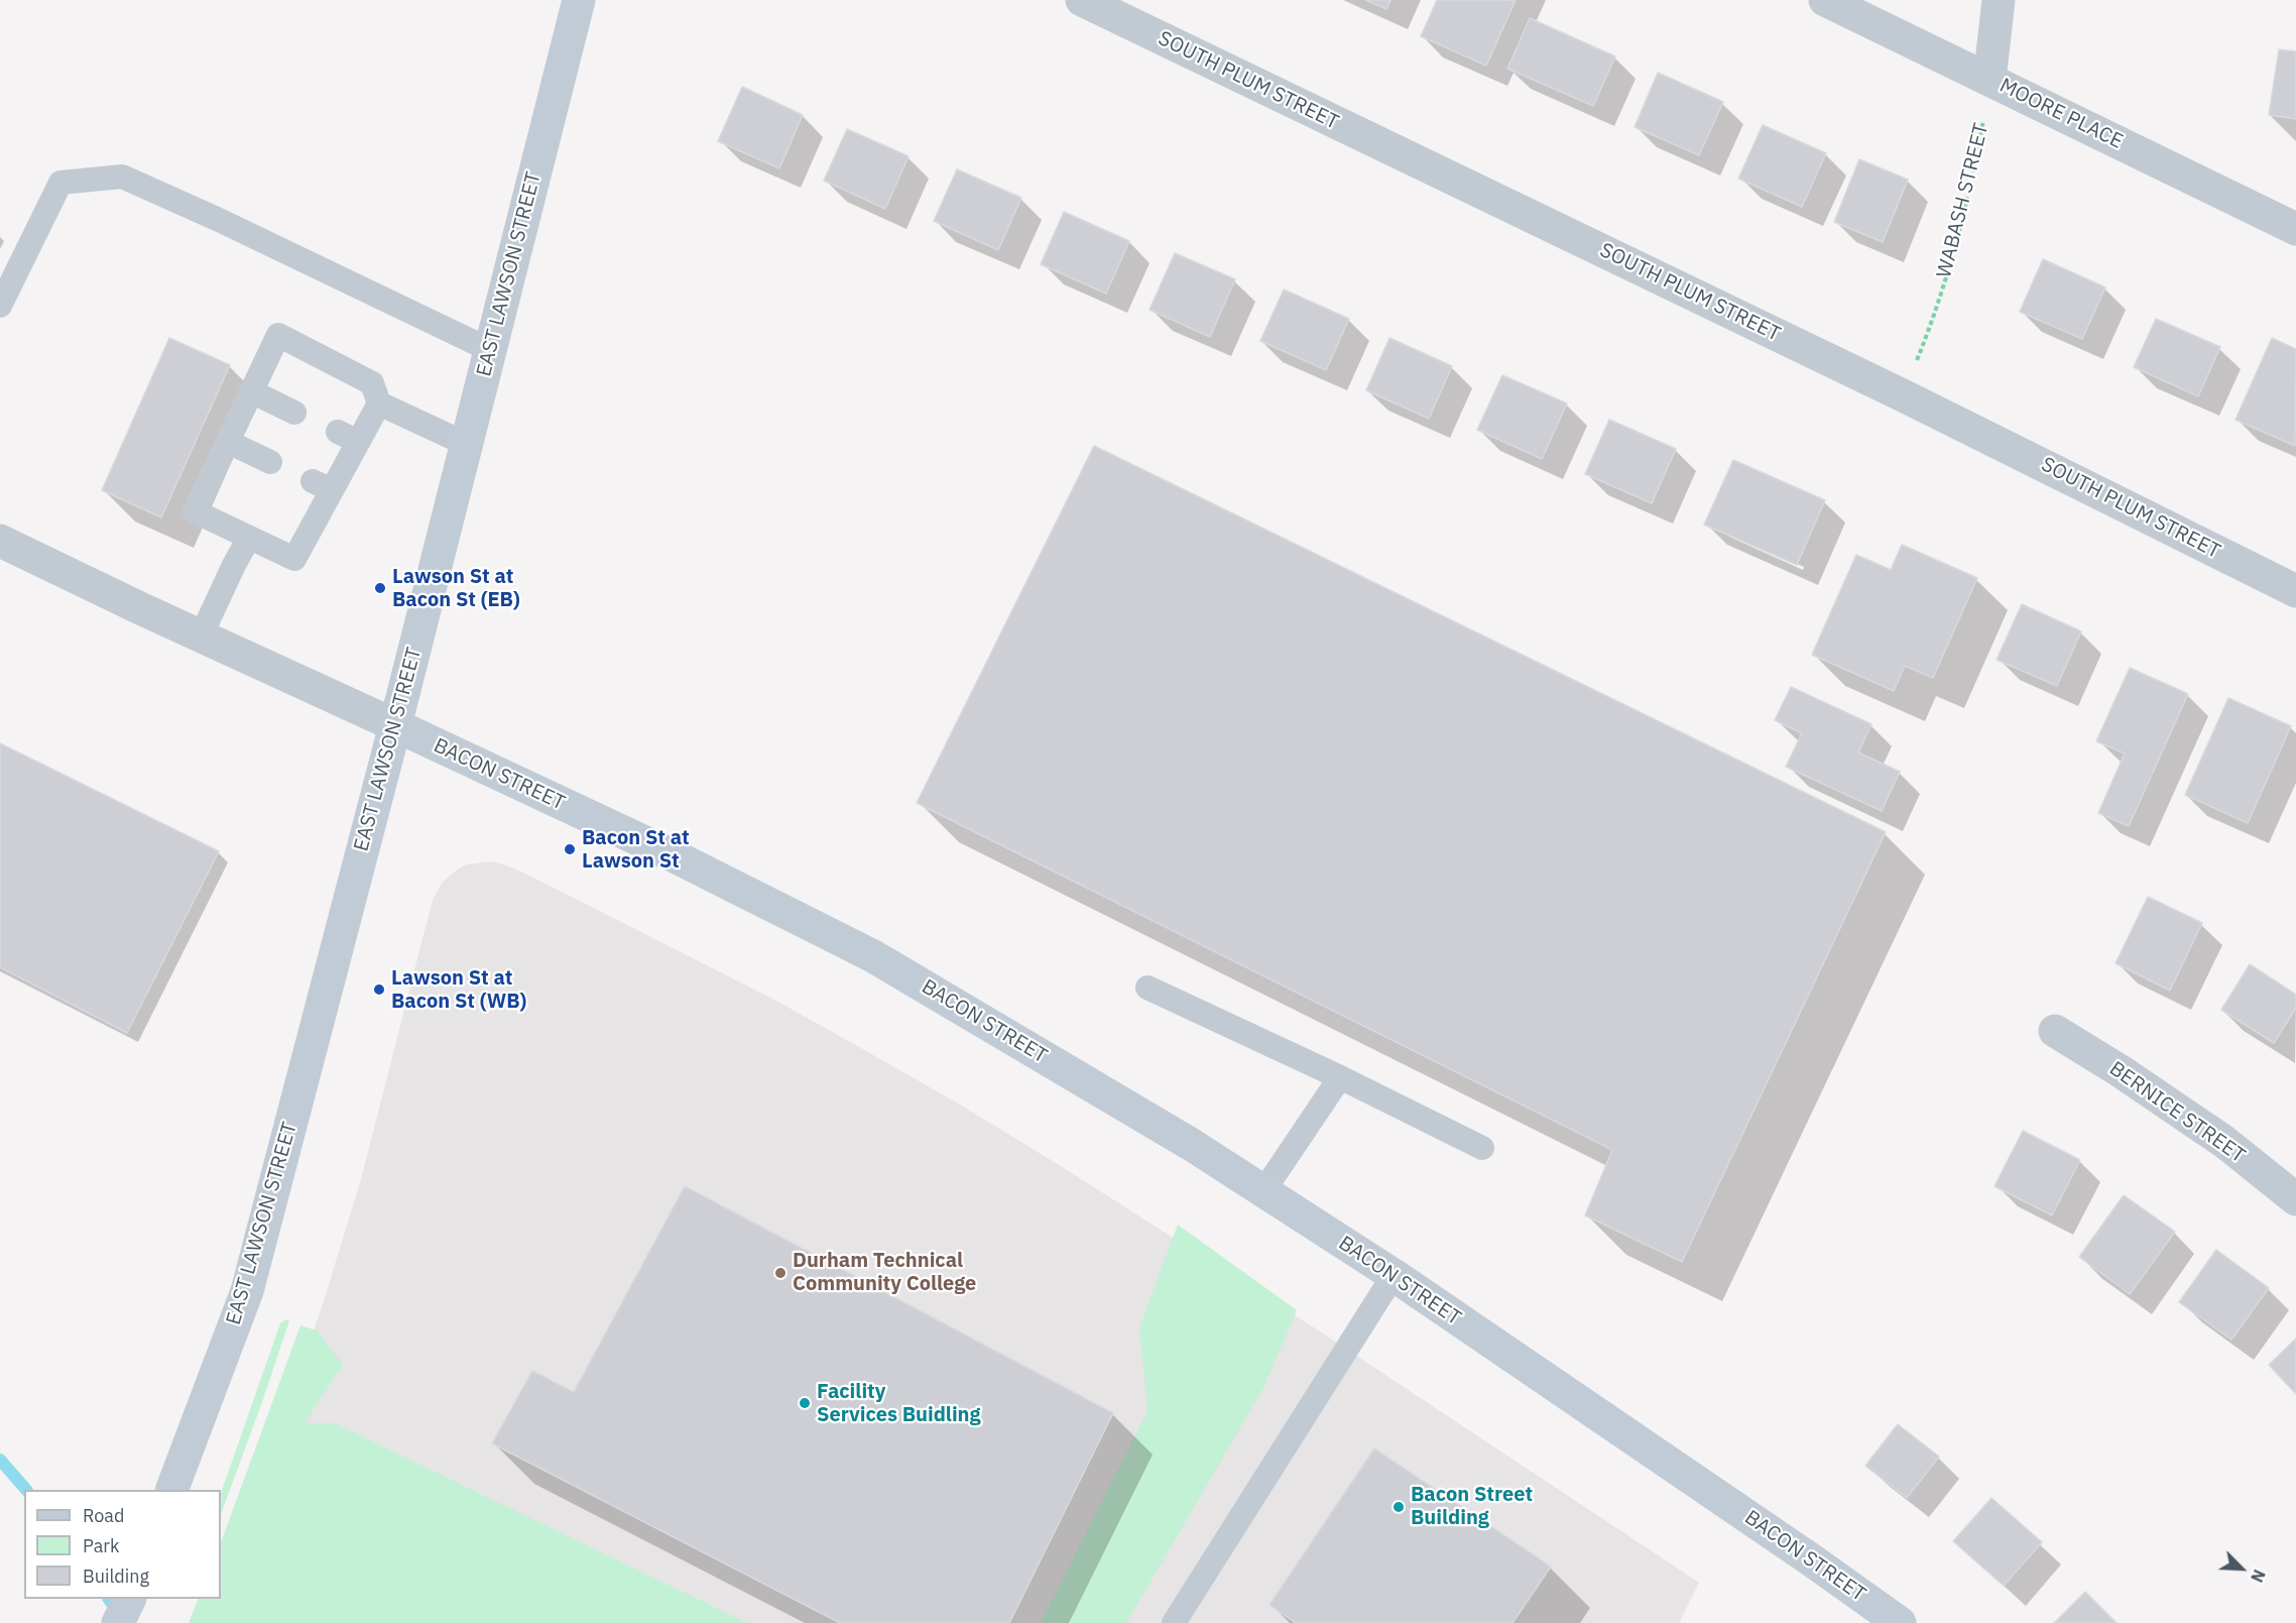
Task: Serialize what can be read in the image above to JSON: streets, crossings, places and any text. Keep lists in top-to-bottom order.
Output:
{
  "streets": {
    "street": [
      "SOUTH PLUM STREET",
      "MOORE PLACE",
      "EAST LAWSON STREET",
      "BACON STREET",
      "BERNICE STREET"
    ],
    "path": ["WABASH STREET"]
  },
  "crossings": [
    ["SOUTH PLUM STREET", "WABASH STREET"],
    ["MOORE PLACE", "WABASH STREET"],
    ["EAST LAWSON STREET", "BACON STREET"]
  ],
  "places": [
    "Lawson St at Bacon St (EB)",
    "Bacon St at Lawson St",
    "Lawson St at Bacon St (WB)",
    "Durham Technical Community College",
    "Facility Services Buidling",
    "Bacon Street Building"
  ],
  "legend": ["Road", "Park", "Building"],
  "north": "bottom right"
}
